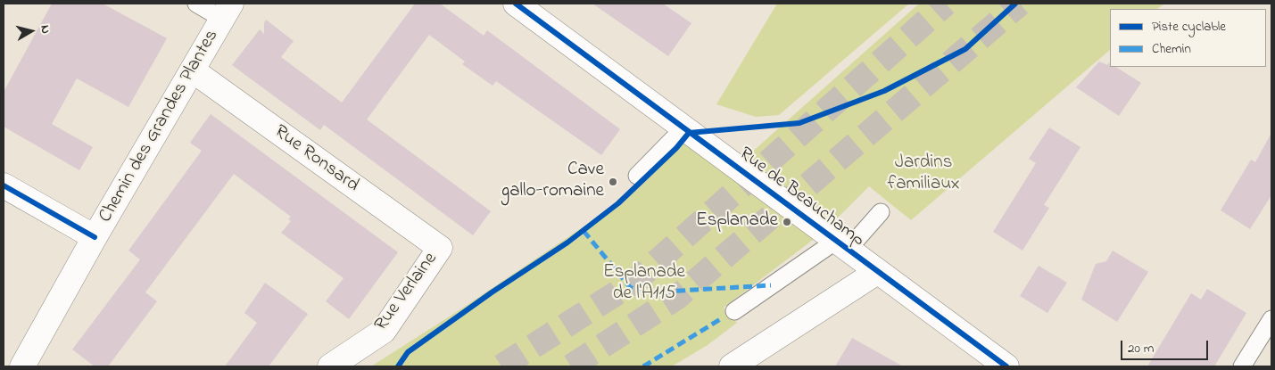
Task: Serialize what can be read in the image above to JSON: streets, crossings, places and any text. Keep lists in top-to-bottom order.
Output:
{
  "streets": {
    "street": [
      "Chemin des Grandes Plantes",
      "Rue Ronsard",
      "Rue de Beauchamp",
      "Rue Verlaine"
    ]
  },
  "crossings": [
    ["Chemin des Grandes Plantes", "Rue Ronsard"],
    ["Rue Ronsard", "Rue Verlaine"]
  ],
  "parks": ["Jardins familiaux", "Esplanade de l'A115"],
  "places": ["Cave gallo-romaine", "Esplanade"],
  "legend": ["Piste cyclable", "Chemin"],
  "scale_bar": "20 m",
  "north": "right"
}
